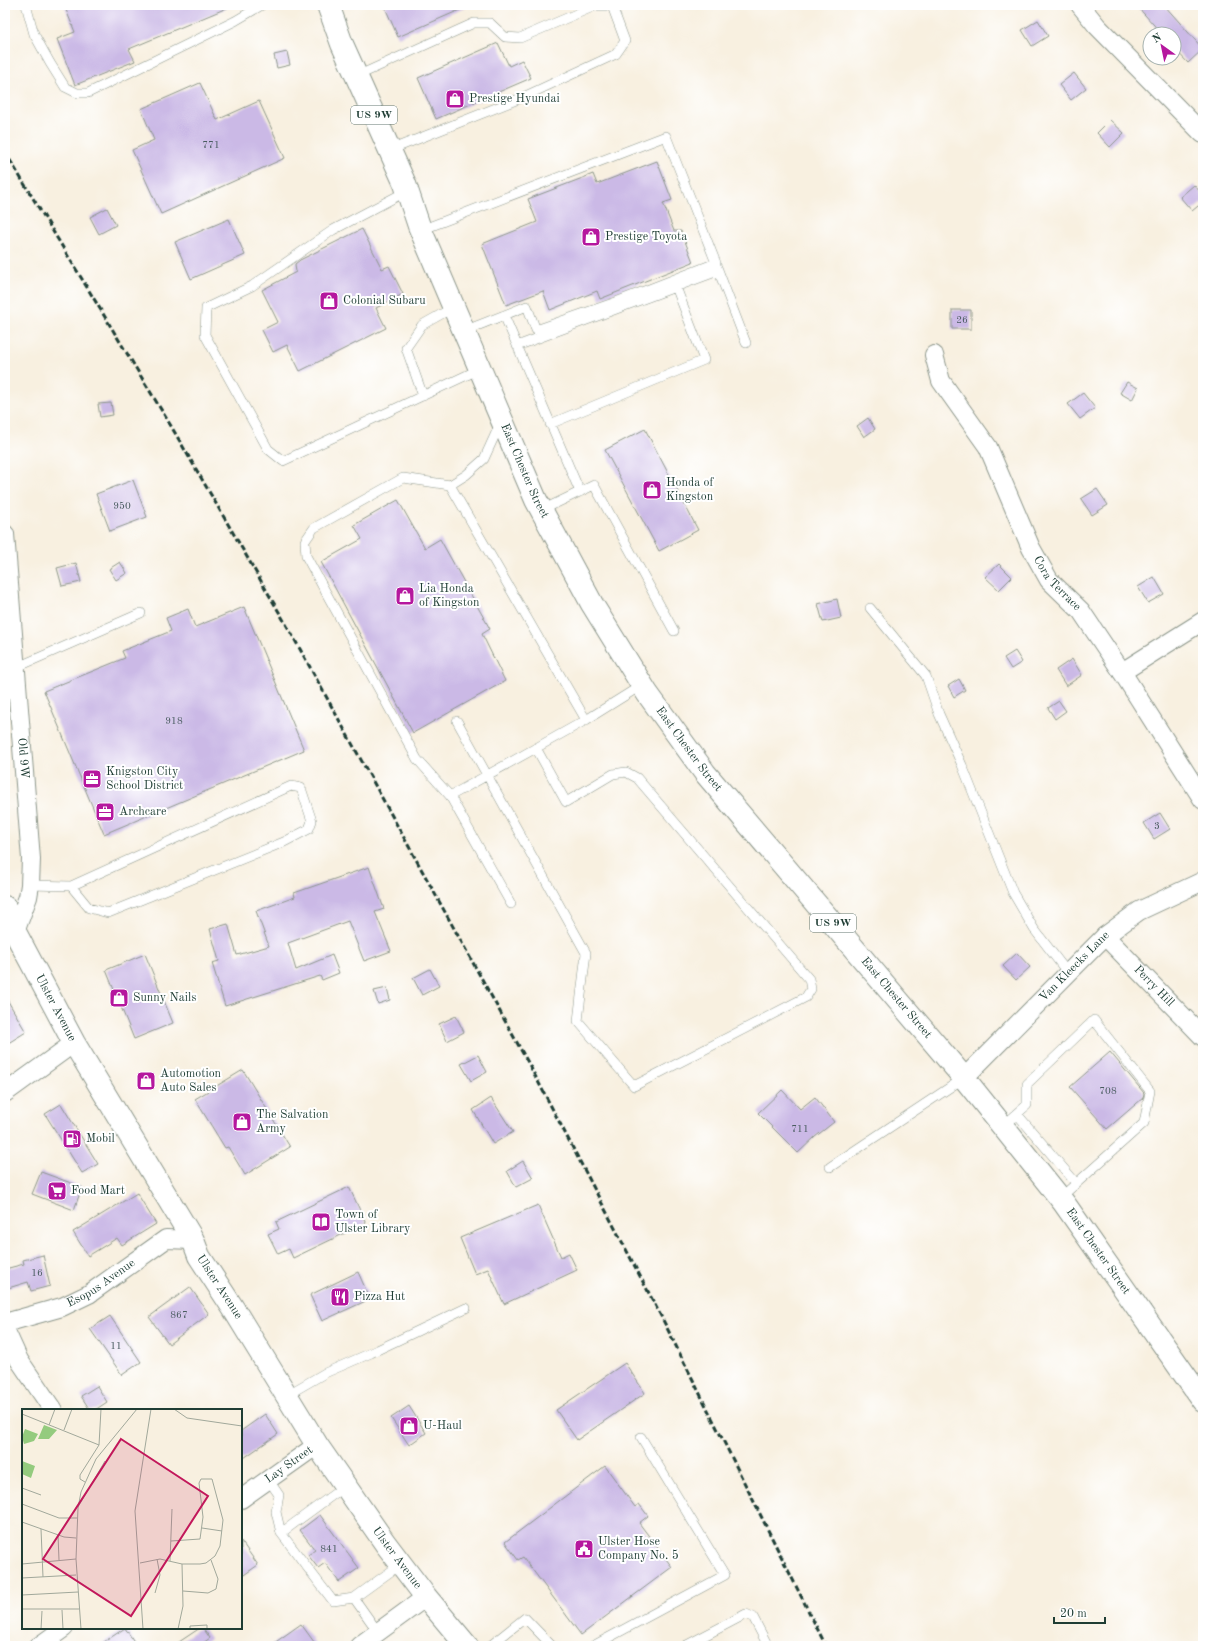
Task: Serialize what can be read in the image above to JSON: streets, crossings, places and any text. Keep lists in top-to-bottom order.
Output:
{
  "streets": {
    "main road": ["US 9W", "East Chester Street", "Ulster Avenue"],
    "street": [
      "Cora Terrace",
      "Old 9W",
      "Van Kleecks Lane",
      "Perry Hill",
      "Esopus Avenue",
      "Lay Street"
    ]
  },
  "crossings": [
    ["East Chester Street", "Van Kleecks Lane"],
    ["Old 9W", "Ulster Avenue"],
    ["Van Kleecks Lane", "Perry Hill"],
    ["Ulster Avenue", "Esopus Avenue"],
    ["Ulster Avenue", "Lay Street"]
  ],
  "places": {
    "shop": [
      "Prestige Hyundai",
      "Prestige Toyota",
      "Colonial Subaru",
      "Honda of Kingston",
      "Lia Honda of Kingston",
      "Sunny Nails",
      "Automotion Auto Sales",
      "The Salvation Army",
      "U-Haul"
    ],
    "office": ["Knigston City School District", "Archcare"],
    "fuel station": ["Mobil"],
    "supermarket": ["Food Mart"],
    "library": ["Town of Ulster Library"],
    "restaurant": ["Pizza Hut"],
    "public building": ["Ulster Hose Company No. 5"]
  },
  "house_numbers": [
    "771",
    "26",
    "950",
    "918",
    "3",
    "708",
    "711",
    "16",
    "867",
    "11",
    "841"
  ],
  "scale_bar": "20 m",
  "north": "top left"
}
